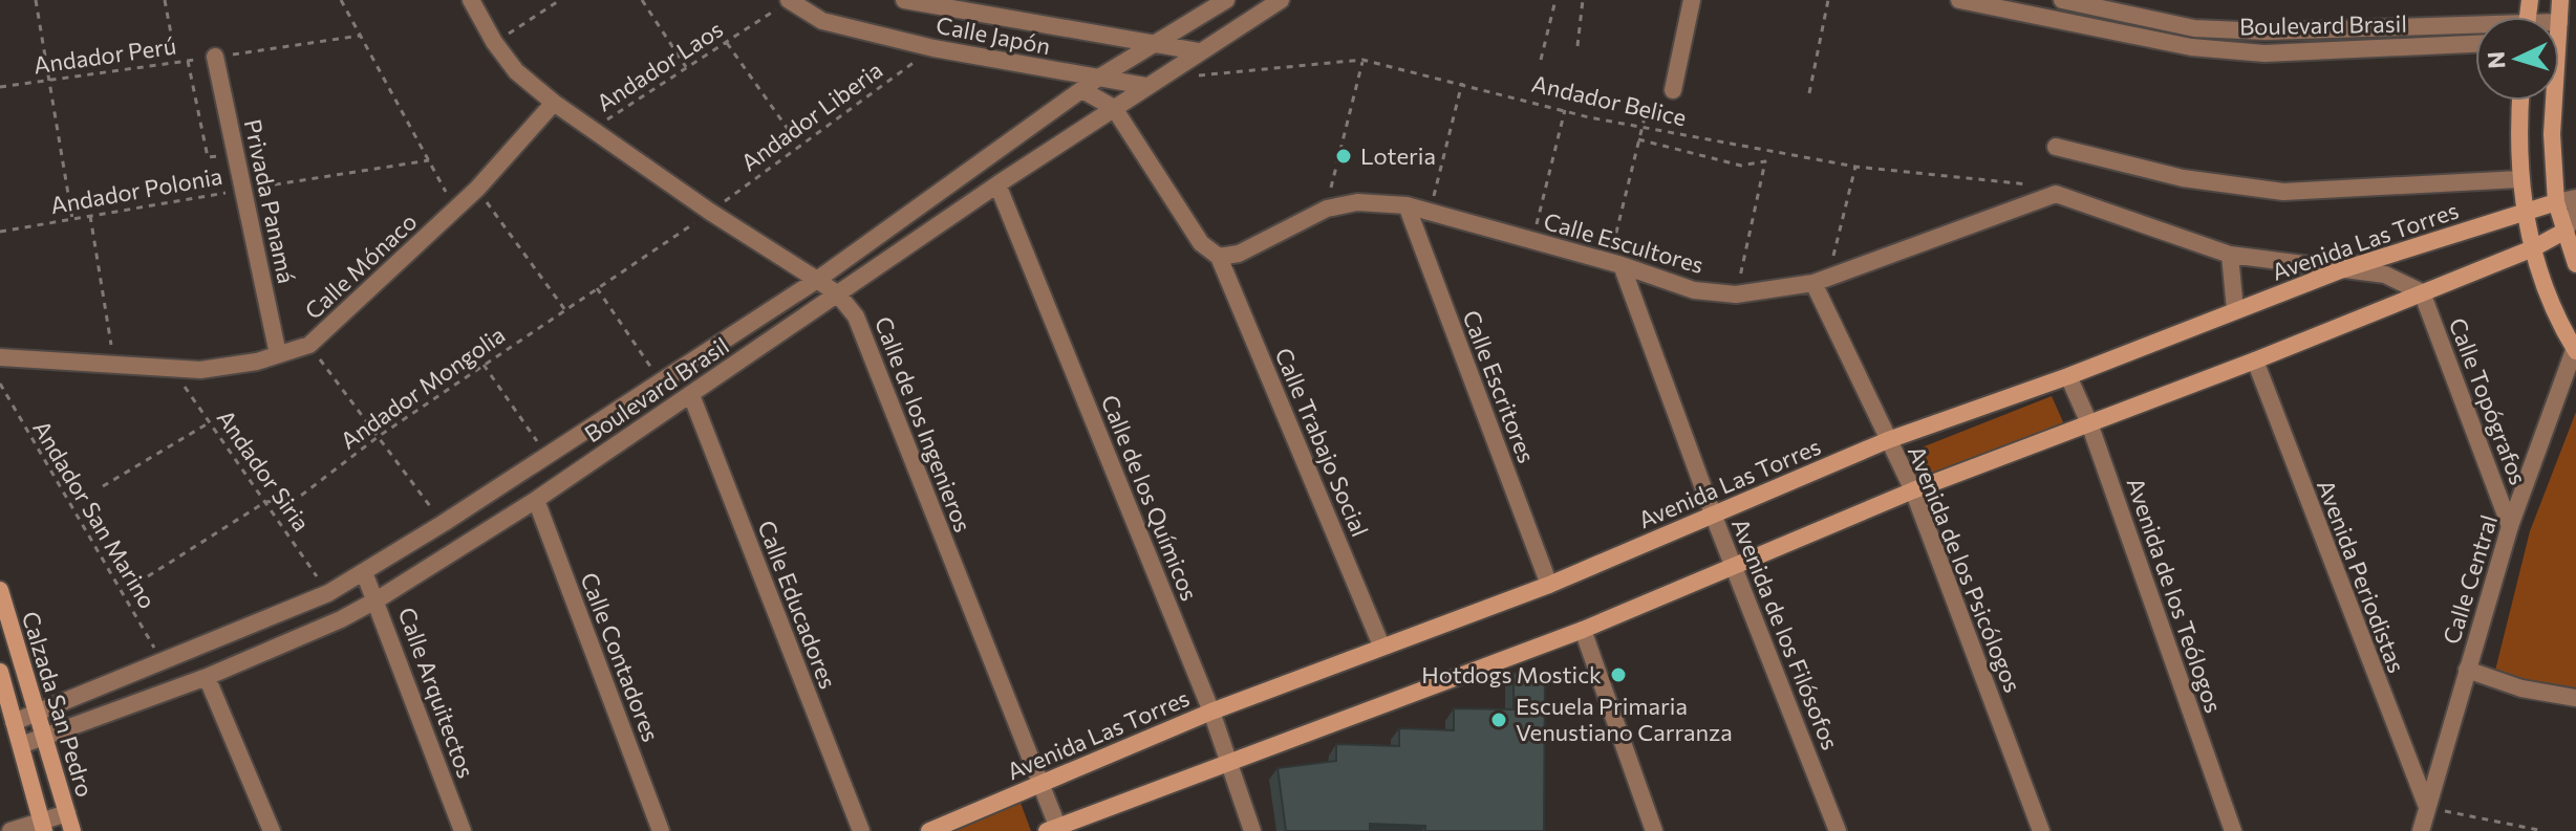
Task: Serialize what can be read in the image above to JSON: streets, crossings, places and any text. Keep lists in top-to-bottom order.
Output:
{
  "streets": {
    "main road": ["Avenida Las Torres", "Calzada San Pedro"],
    "street": [
      "Boulevard Brasil",
      "Calle Japón",
      "Privada Panamá",
      "Calle Escultores",
      "Calle Mónaco",
      "Calle Escritores",
      "Calle Topógrafos",
      "Calle de los Ingenieros",
      "Calle Trabajo Social",
      "Calle de los Químicos",
      "Avenida de los Psicólogos",
      "Avenida Periodistas",
      "Calle Central",
      "Avenida de los Teólogos",
      "Calle Educadores",
      "Avenida de los Filósofos",
      "Calle Contadores",
      "Calle Arquitectos"
    ],
    "path": [
      "Andador Perú",
      "Andador Laos",
      "Andador Belice",
      "Andador Liberia",
      "Andador Polonia",
      "Andador Mongolia",
      "Andador Siria",
      "Andador San Marino"
    ]
  },
  "crossings": [
    ["Boulevard Brasil", "Calle Japón"],
    ["Boulevard Brasil", "Calle de los Ingenieros"],
    ["Boulevard Brasil", "Andador Siria"],
    ["Boulevard Brasil", "Calle de los Químicos"],
    ["Boulevard Brasil", "Andador San Marino"],
    ["Boulevard Brasil", "Calle Educadores"],
    ["Boulevard Brasil", "Calle Contadores"],
    ["Boulevard Brasil", "Calle Arquitectos"],
    ["Boulevard Brasil", "Calzada San Pedro"],
    ["Calle Japón", "Andador Laos"],
    ["Calle Japón", "Andador Liberia"],
    ["Andador Perú", "Privada Panamá"],
    ["Andador Laos", "Calle de los Ingenieros"],
    ["Andador Belice", "Calle Escultores"],
    ["Andador Liberia", "Andador Mongolia"],
    ["Andador Liberia", "Calle de los Ingenieros"],
    ["Andador Polonia", "Privada Panamá"],
    ["Privada Panamá", "Calle Mónaco"],
    ["Avenida Las Torres", "Calle Escritores"],
    ["Avenida Las Torres", "Calle de los Ingenieros"],
    ["Avenida Las Torres", "Calle Trabajo Social"],
    ["Avenida Las Torres", "Calle de los Químicos"],
    ["Avenida Las Torres", "Avenida de los Psicólogos"],
    ["Avenida Las Torres", "Avenida de los Teólogos"],
    ["Avenida Las Torres", "Avenida de los Filósofos"],
    ["Calle Escultores", "Calle Escritores"],
    ["Calle Escultores", "Calle Trabajo Social"],
    ["Calle Escultores", "Avenida de los Psicólogos"],
    ["Calle Escultores", "Avenida de los Filósofos"],
    ["Calle Mónaco", "Calle de los Ingenieros"],
    ["Calle Mónaco", "Andador Siria"],
    ["Andador Mongolia", "Calle de los Ingenieros"],
    ["Andador Mongolia", "Andador Siria"],
    ["Calle Topógrafos", "Calle Central"],
    ["Avenida Periodistas", "Calle Central"]
  ],
  "places": ["Loteria", "Hotdogs Mostick", "Escuela Primaria Venustiano Carranza"],
  "north": "left"
}
